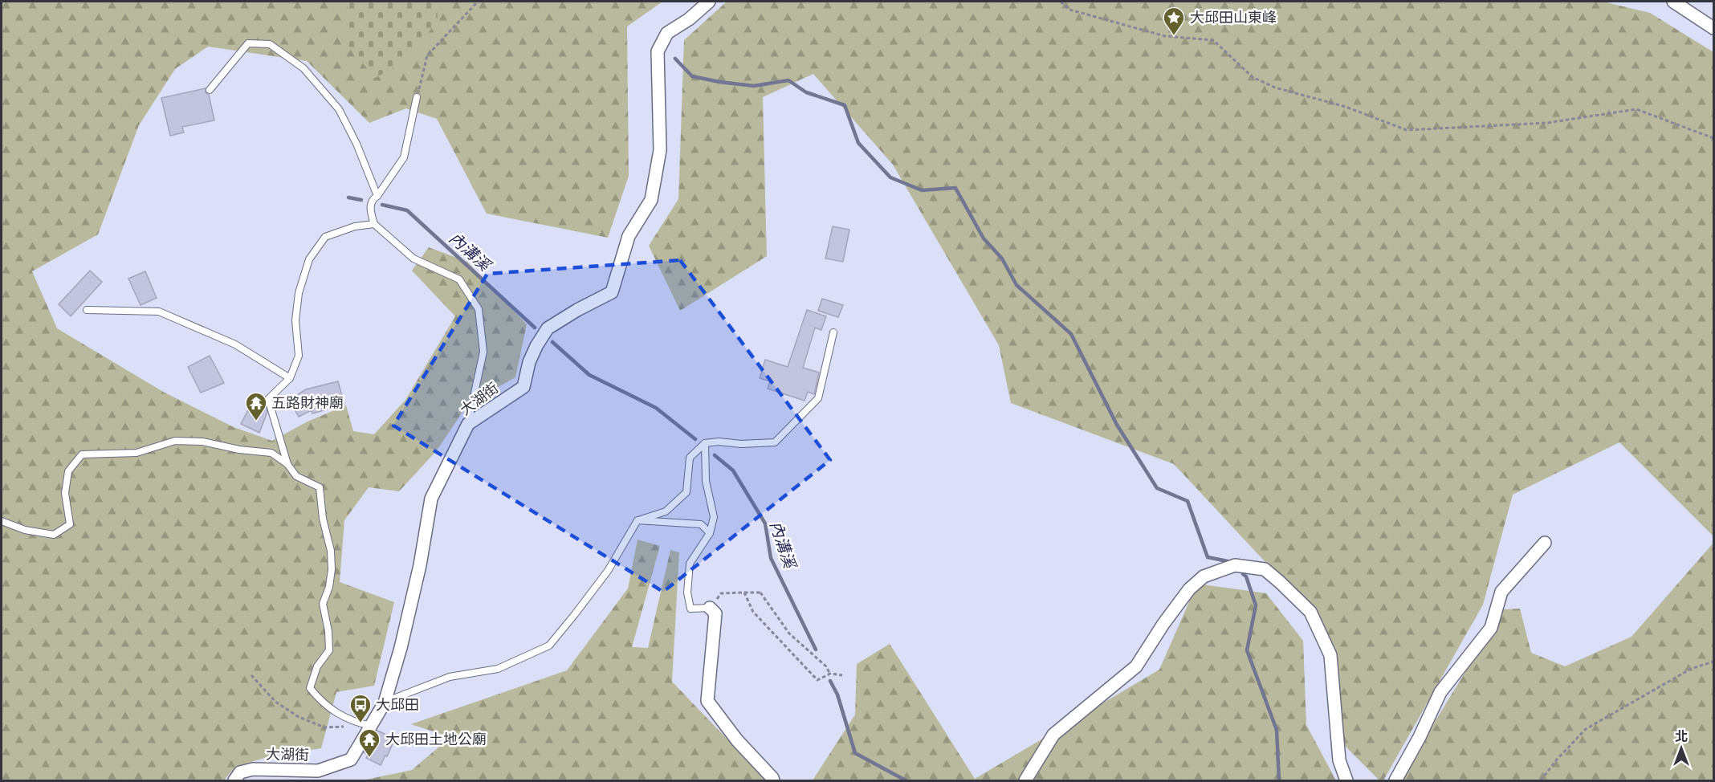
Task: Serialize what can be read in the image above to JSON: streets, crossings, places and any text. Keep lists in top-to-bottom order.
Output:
{
  "streets": {
    "street": ["大湖街"]
  },
  "water": ["內溝溪"],
  "places": {
    "place": ["大邱田山東峰"],
    "temple": ["五路財神廟", "大邱田土地公廟"],
    "bus stop": ["大邱田"]
  },
  "north": "top"
}
